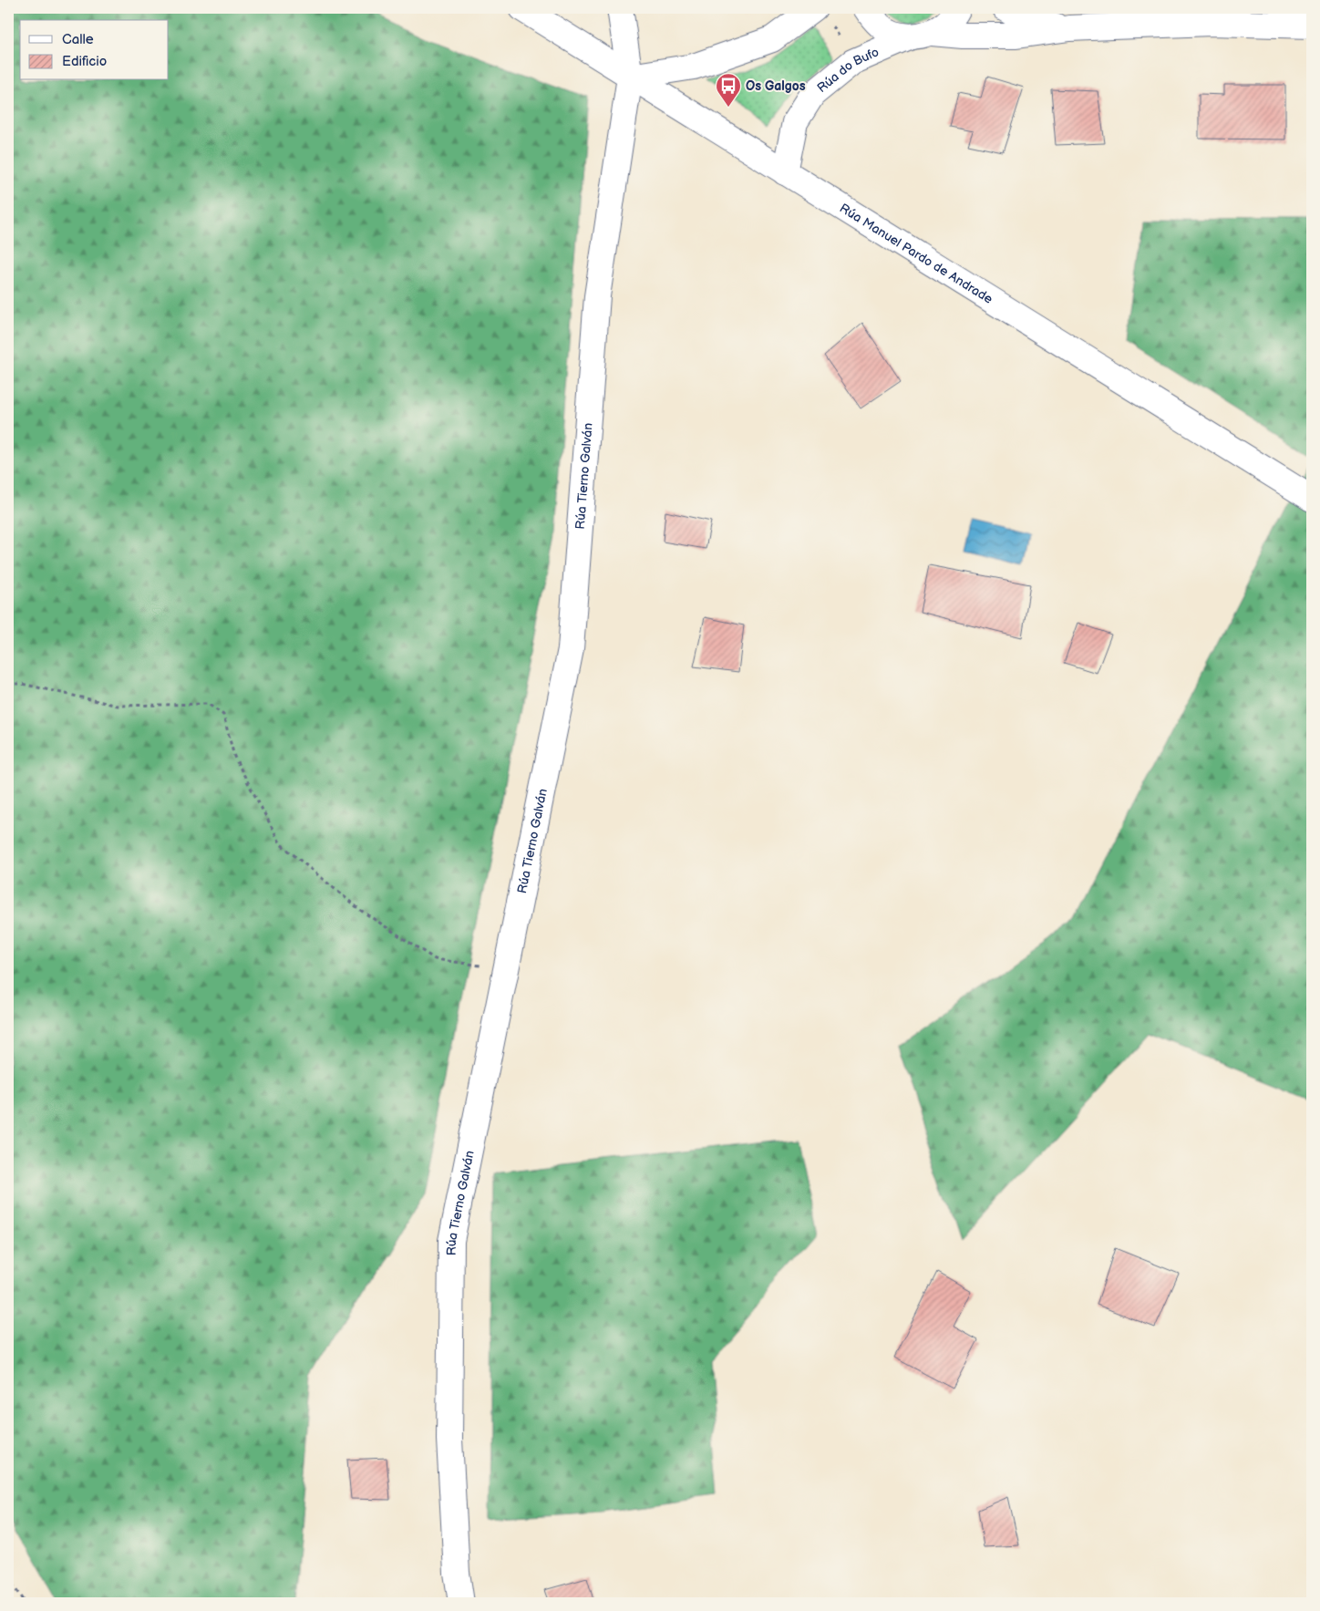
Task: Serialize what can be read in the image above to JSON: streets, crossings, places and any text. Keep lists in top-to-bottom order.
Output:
{
  "streets": {
    "street": ["Rúa do Bufo", "Rúa Manuel Pardo de Andrade", "Rúa Tierno Galván"]
  },
  "crossings": [
    ["Rúa do Bufo", "Rúa Manuel Pardo de Andrade"],
    ["Rúa Manuel Pardo de Andrade", "Rúa Tierno Galván"]
  ],
  "places": {
    "bus stop": ["Os Galgos"]
  },
  "legend": ["Calle", "Edificio"]
}
